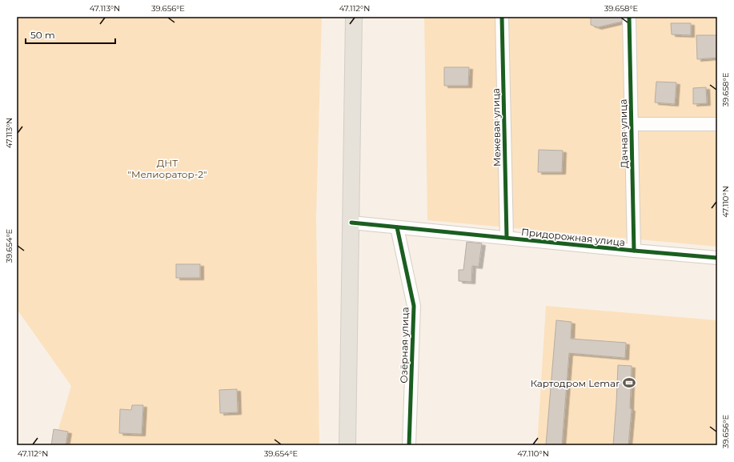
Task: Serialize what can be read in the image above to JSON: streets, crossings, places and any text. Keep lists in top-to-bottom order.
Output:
{
  "streets": {
    "street": [
      "Межевая улица",
      "Дачная улица",
      "Придорожная улица",
      "Озёрная улица"
    ]
  },
  "crossings": [
    ["Межевая улица", "Придорожная улица"],
    ["Дачная улица", "Придорожная улица"],
    ["Придорожная улица", "Озёрная улица"]
  ],
  "parks": ["ДНТ \"Мелиоратор-2\""],
  "places": {
    "sports": ["Картодром Lemar"]
  },
  "scale_bar": "50 m",
  "coordinates": [
    "47.113°N",
    "39.656°E",
    "47.112°N",
    "39.658°E",
    "47.110°N",
    "39.654°E"
  ]
}
